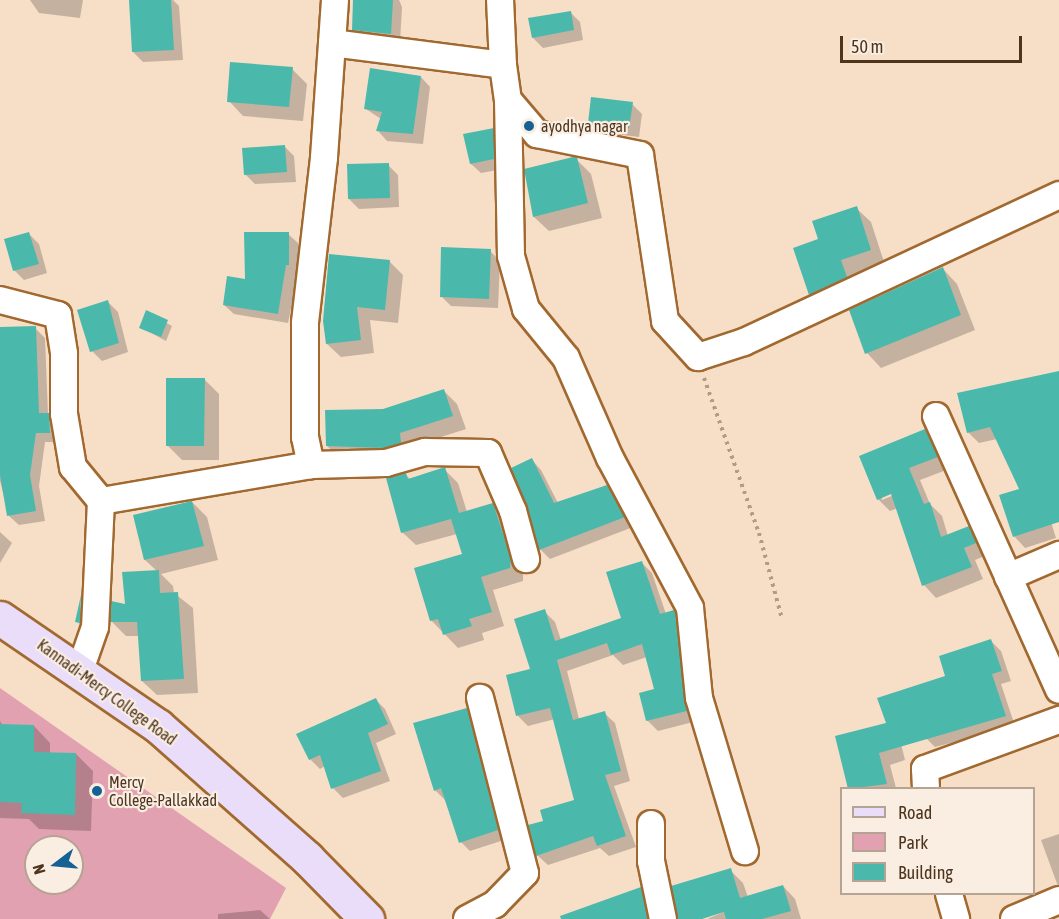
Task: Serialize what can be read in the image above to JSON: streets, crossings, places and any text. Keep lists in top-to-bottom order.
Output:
{
  "streets": {
    "main road": ["Kannadi-Mercy College Road"]
  },
  "places": ["ayodhya nagar", "Mercy College-Pallakkad"],
  "legend": ["Road", "Park", "Building"],
  "scale_bar": "50 m",
  "north": "left"
}
